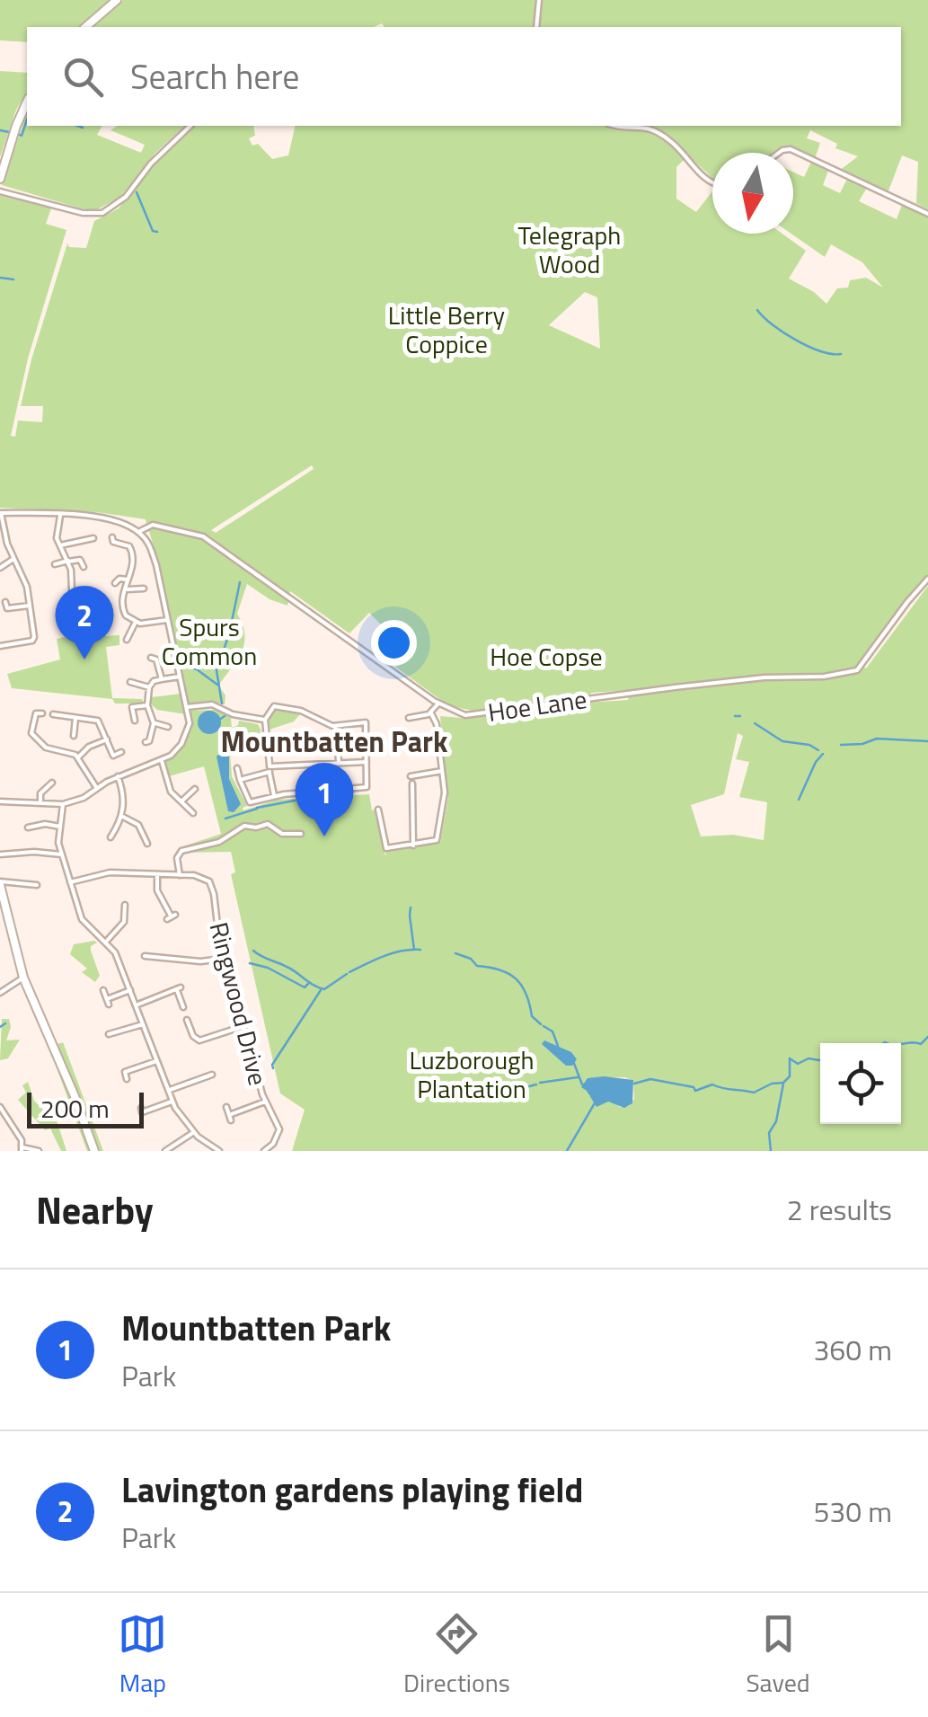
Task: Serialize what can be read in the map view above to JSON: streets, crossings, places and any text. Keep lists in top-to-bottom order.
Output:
{
  "streets": {
    "street": ["Hoe Lane", "Ringwood Drive"]
  },
  "districts": ["Mountbatten Park"],
  "parks": [
    "Telegraph Wood",
    "Little Berry Coppice",
    "Spurs Common",
    "Hoe Copse",
    "Luzborough Plantation"
  ],
  "scale_bar": "200 m",
  "north": "bottom",
  "page": {
    "search": "Search here",
    "pins": ["2", "1"],
    "scale": "200 m",
    "heading": ["Nearby", "2 results"],
    "list": [
      {
        "mark": "1",
        "name": "Mountbatten Park",
        "note": "Park",
        "value": "360 m"
      },
      {
        "mark": "2",
        "name": "Lavington gardens playing field",
        "note": "Park",
        "value": "530 m"
      }
    ],
    "nav": ["Map", "Directions", "Saved"]
  }
}
